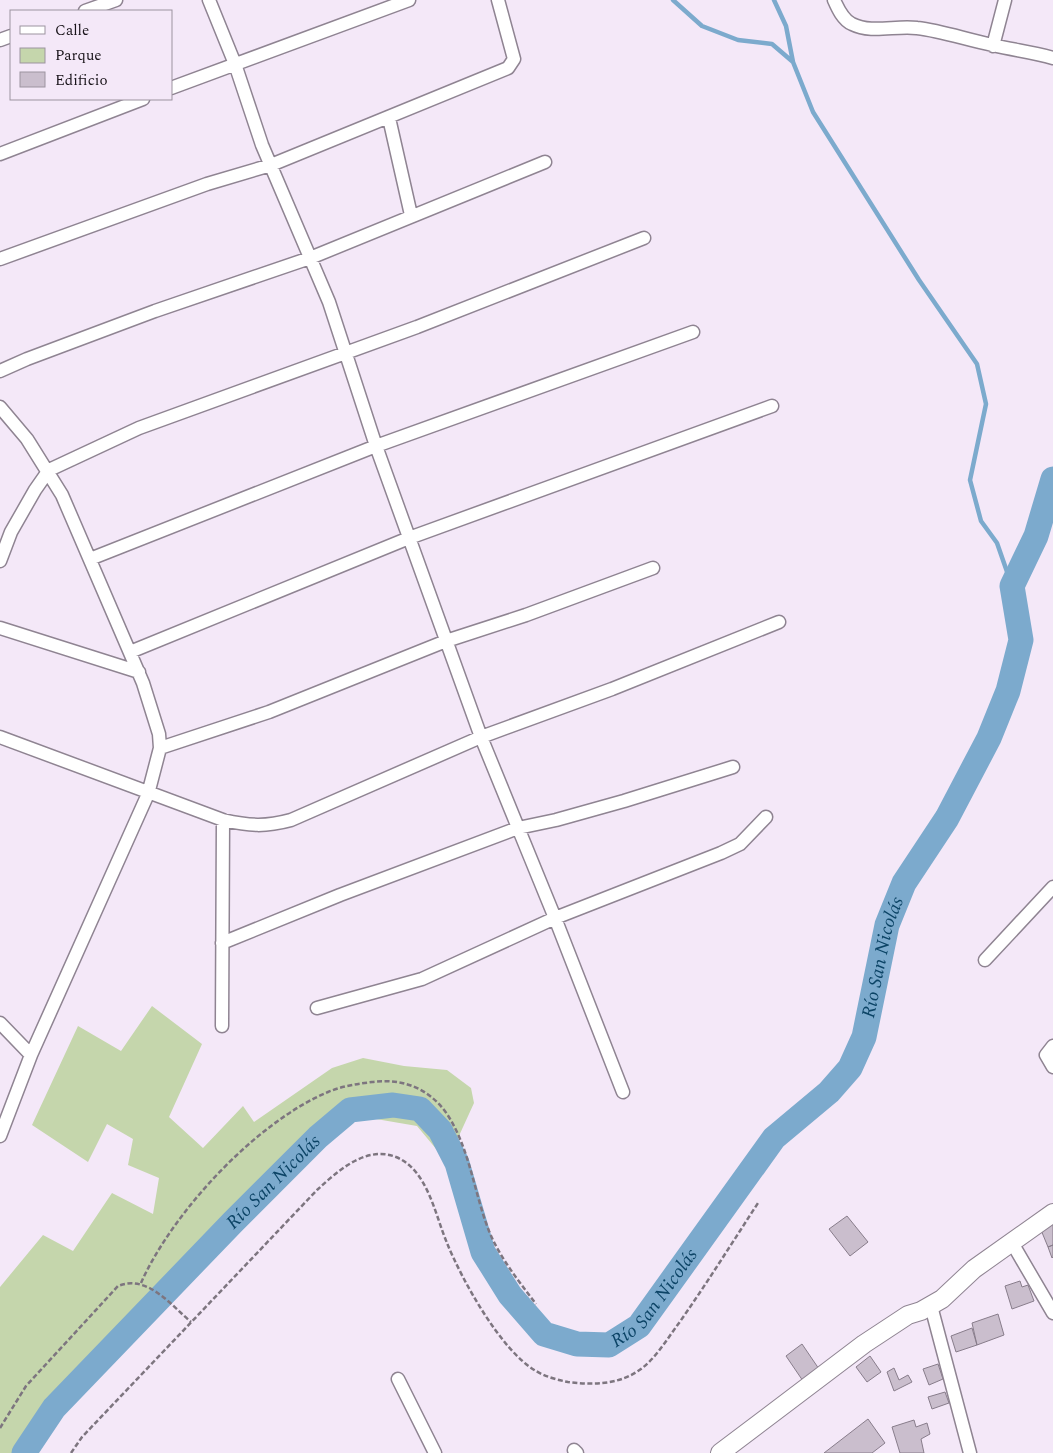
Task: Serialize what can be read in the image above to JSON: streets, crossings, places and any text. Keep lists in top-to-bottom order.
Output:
{
  "water": ["Río San Nicolás"],
  "legend": ["Calle", "Parque", "Edificio"]
}
